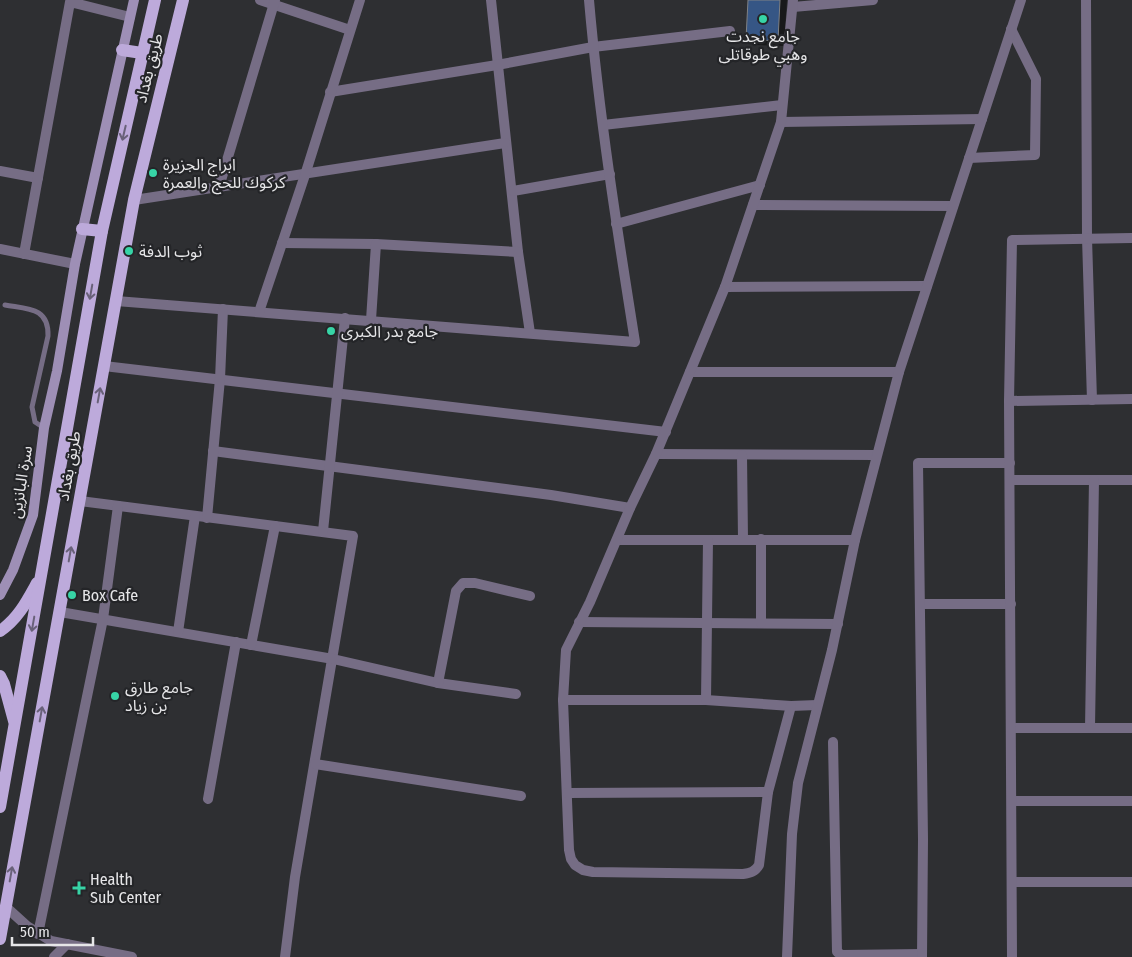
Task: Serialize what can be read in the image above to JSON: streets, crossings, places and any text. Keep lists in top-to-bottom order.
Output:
{
  "streets": {
    "main road": ["طريق بغداد", "سرة البانزين"]
  },
  "places": {
    "other": [
      "جامع نجدت وهبي طوقاتلى",
      "ابراج الجزيرة كركوك للحج والعمرة",
      "ثوب الدفة",
      "جامع بدر الكبرى",
      "Box Cafe",
      "جامع طارق بن زياد"
    ],
    "health": ["Health Sub Center"]
  },
  "scale_bar": "50 m"
}
